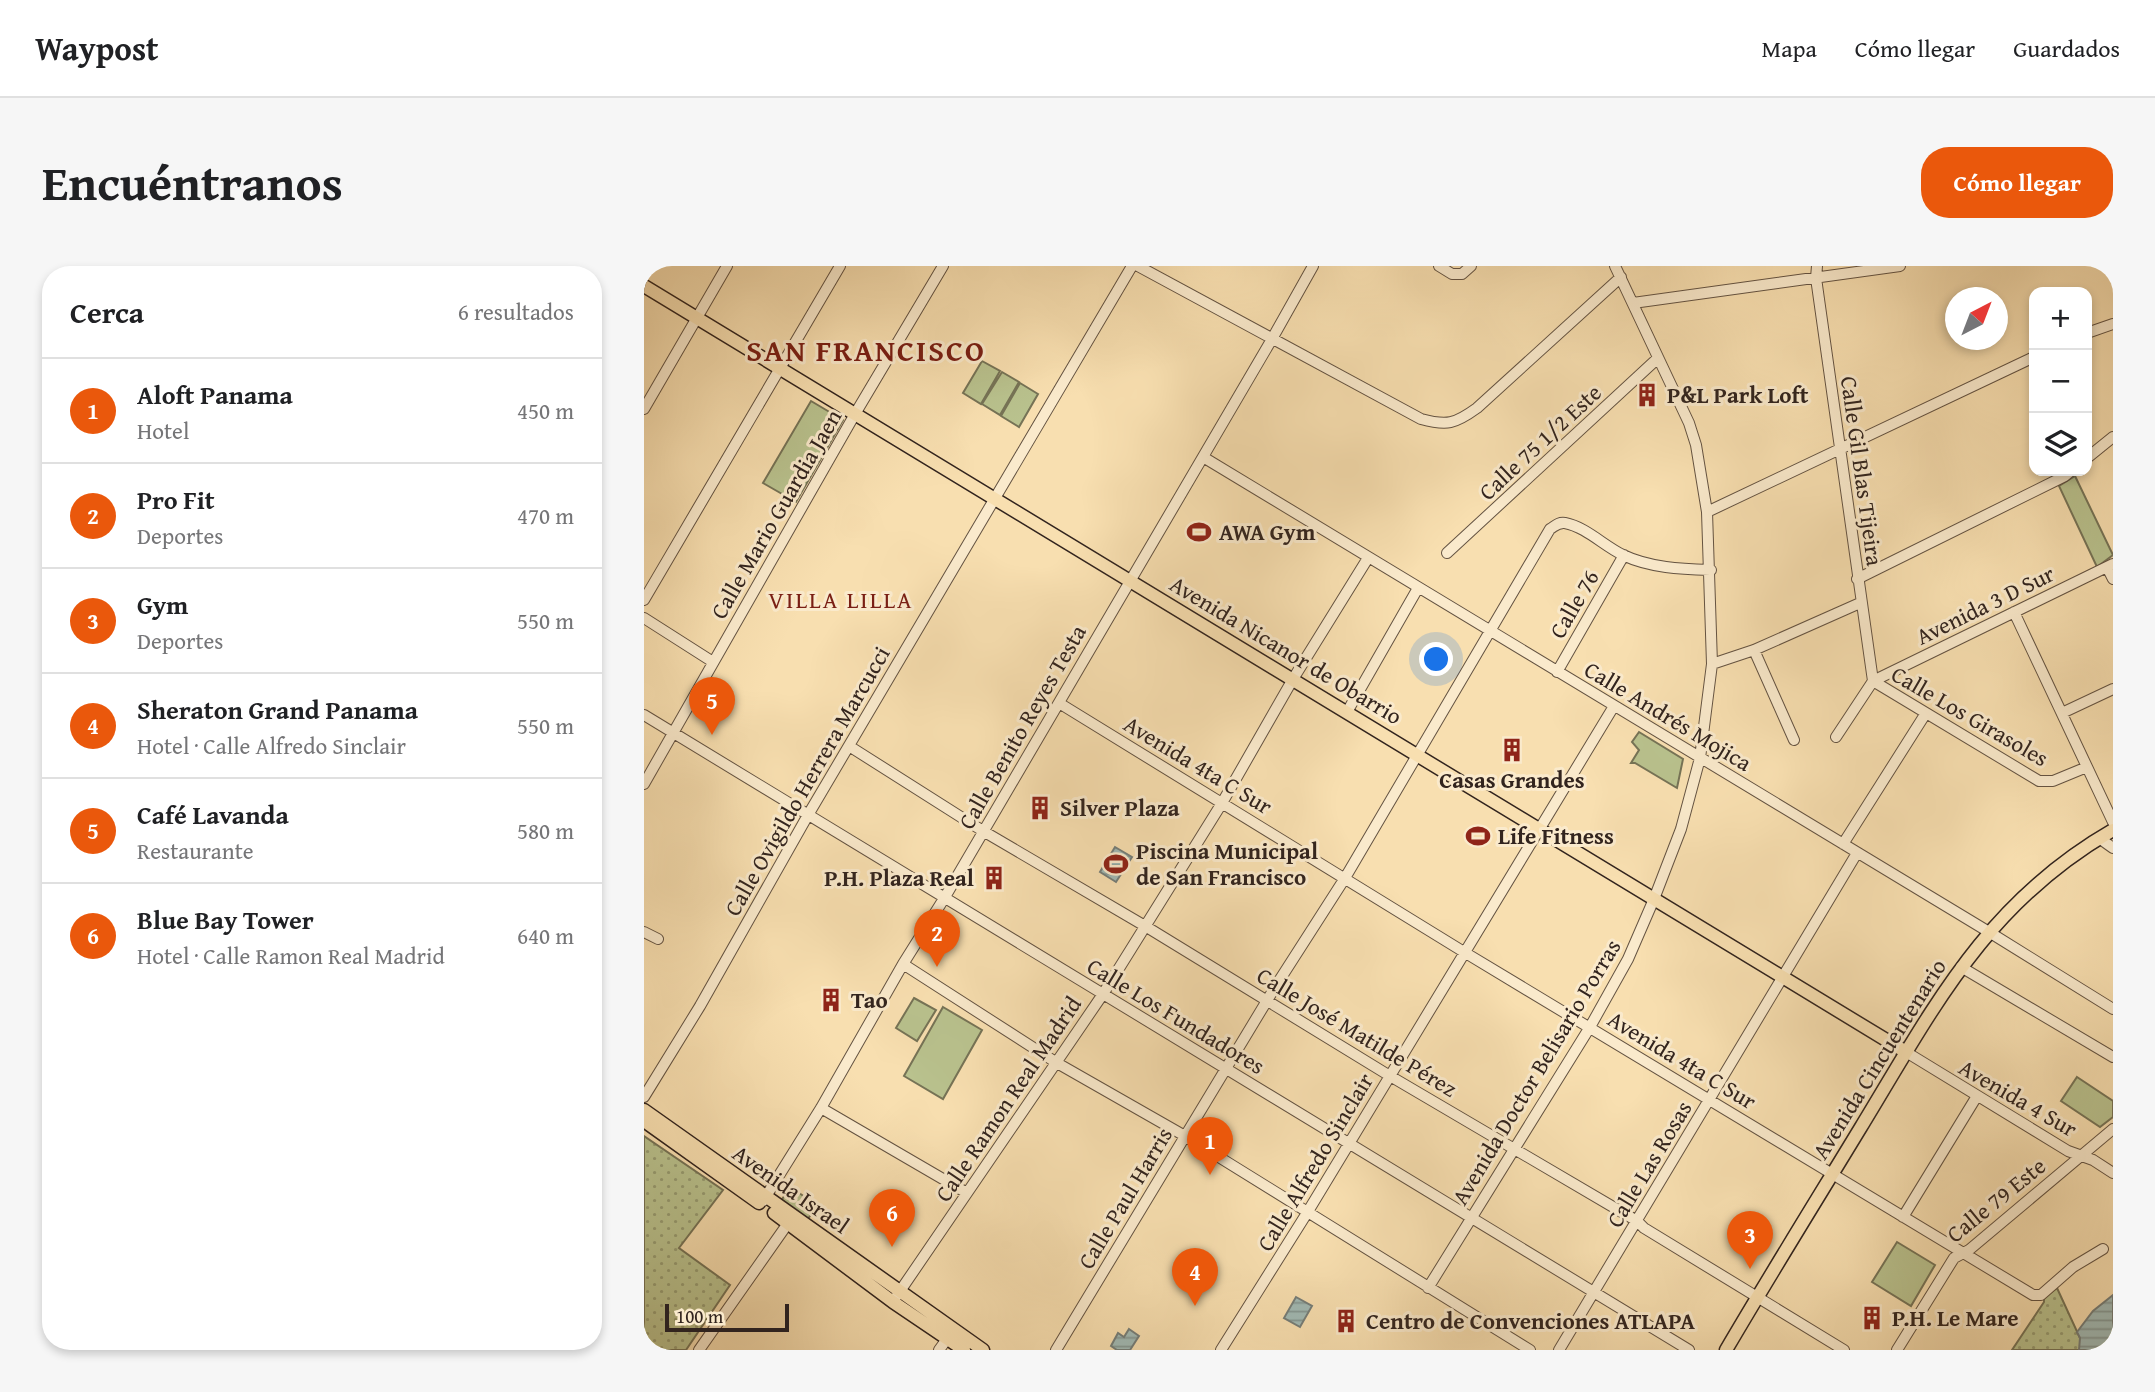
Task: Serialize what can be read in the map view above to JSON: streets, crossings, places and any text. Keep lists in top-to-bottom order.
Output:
{
  "streets": {
    "main road": ["Avenida Nicanor de Obarrio", "Avenida Cincuentenario", "Avenida Israel"],
    "street": [
      "Calle 75 1/2 Este",
      "Calle Gil Blas Tijeira",
      "Calle Mario Guardia Jaen",
      "Calle 76",
      "Avenida 3 D Sur",
      "Calle Andrés Mojica",
      "Calle Los Girasoles",
      "Calle Benito Reyes Testa",
      "Avenida 4ta C Sur",
      "Calle Ovigildo Herrera Marcucci",
      "Calle Los Fundadores",
      "Calle José Matilde Pérez",
      "Avenida Doctor Belisario Porras",
      "Avenida 4 Sur",
      "Calle Ramon Real Madrid",
      "Calle Alfredo Sinclair",
      "Calle Las Rosas",
      "Calle Paul Harris",
      "Calle 79 Este"
    ]
  },
  "crossings": [
    ["Calle 75 1/2 Este", "Avenida Doctor Belisario Porras"],
    ["Calle Gil Blas Tijeira", "Avenida 3 D Sur"],
    ["Calle Gil Blas Tijeira", "Calle Los Girasoles"],
    ["Calle Mario Guardia Jaen", "Avenida Nicanor de Obarrio"],
    ["Calle Mario Guardia Jaen", "Calle Los Fundadores"],
    ["Calle 76", "Calle Andrés Mojica"],
    ["Calle 76", "Calle Paul Harris"],
    ["Avenida 3 D Sur", "Calle Los Girasoles"],
    ["Avenida Nicanor de Obarrio", "Calle Benito Reyes Testa"],
    ["Avenida Nicanor de Obarrio", "Calle Ovigildo Herrera Marcucci"],
    ["Avenida Nicanor de Obarrio", "Avenida Cincuentenario"],
    ["Avenida Nicanor de Obarrio", "Avenida Doctor Belisario Porras"],
    ["Avenida Nicanor de Obarrio", "Avenida 4 Sur"],
    ["Avenida Nicanor de Obarrio", "Calle Ramon Real Madrid"],
    ["Avenida Nicanor de Obarrio", "Calle Alfredo Sinclair"],
    ["Avenida Nicanor de Obarrio", "Calle Las Rosas"],
    ["Avenida Nicanor de Obarrio", "Calle Paul Harris"],
    ["Calle Andrés Mojica", "Calle Benito Reyes Testa"],
    ["Calle Andrés Mojica", "Avenida Cincuentenario"],
    ["Calle Andrés Mojica", "Avenida Doctor Belisario Porras"],
    ["Calle Andrés Mojica", "Calle Ramon Real Madrid"],
    ["Calle Andrés Mojica", "Calle Alfredo Sinclair"],
    ["Calle Andrés Mojica", "Calle Las Rosas"],
    ["Calle Andrés Mojica", "Calle Paul Harris"],
    ["Calle Benito Reyes Testa", "Avenida 4ta C Sur"],
    ["Calle Benito Reyes Testa", "Calle Los Fundadores"],
    ["Calle Benito Reyes Testa", "Calle José Matilde Pérez"],
    ["Calle Benito Reyes Testa", "Avenida Israel"],
    ["Avenida 4ta C Sur", "Avenida Cincuentenario"],
    ["Avenida 4ta C Sur", "Avenida Doctor Belisario Porras"],
    ["Avenida 4ta C Sur", "Calle Ramon Real Madrid"],
    ["Avenida 4ta C Sur", "Calle Alfredo Sinclair"],
    ["Avenida 4ta C Sur", "Calle Las Rosas"],
    ["Avenida 4ta C Sur", "Calle Paul Harris"],
    ["Avenida 4ta C Sur", "Calle 79 Este"],
    ["Calle Ovigildo Herrera Marcucci", "Calle Los Fundadores"],
    ["Calle Ovigildo Herrera Marcucci", "Calle José Matilde Pérez"],
    ["Calle Los Fundadores", "Avenida Doctor Belisario Porras"],
    ["Calle Los Fundadores", "Calle Ramon Real Madrid"],
    ["Calle Los Fundadores", "Calle Alfredo Sinclair"],
    ["Calle Los Fundadores", "Calle Las Rosas"],
    ["Calle Los Fundadores", "Calle Paul Harris"],
    ["Calle José Matilde Pérez", "Avenida Cincuentenario"],
    ["Calle José Matilde Pérez", "Avenida Doctor Belisario Porras"],
    ["Calle José Matilde Pérez", "Calle Ramon Real Madrid"],
    ["Calle José Matilde Pérez", "Calle Alfredo Sinclair"],
    ["Calle José Matilde Pérez", "Calle Las Rosas"],
    ["Calle José Matilde Pérez", "Calle Paul Harris"],
    ["Avenida Cincuentenario", "Avenida 4 Sur"],
    ["Avenida Doctor Belisario Porras", "Calle Paul Harris"],
    ["Avenida 4 Sur", "Calle 79 Este"],
    ["Calle Ramon Real Madrid", "Avenida Israel"]
  ],
  "districts": ["SAN FRANCISCO", "VILLA LILLA"],
  "places": {
    "building": [
      "P&L Park Loft",
      "Casas Grandes",
      "Silver Plaza",
      "P.H. Plaza Real",
      "Tao",
      "P.H. Le Mare",
      "Centro de Convenciones ATLAPA"
    ],
    "sports": ["AWA Gym", "Life Fitness", "Piscina Municipal de San Francisco"]
  },
  "scale_bar": "100 m",
  "north": "top right",
  "page": {
    "header": "Waypost",
    "nav": ["Mapa", "Cómo llegar", "Guardados"],
    "title": "Encuéntranos",
    "buttons": "Cómo llegar",
    "heading": ["Cerca", "6 resultados"],
    "map_buttons": ["+", "−"],
    "list": [
      {
        "mark": "1",
        "name": "Aloft Panama",
        "note": "Hotel",
        "value": "450 m"
      },
      {
        "mark": "2",
        "name": "Pro Fit",
        "note": "Deportes",
        "value": "470 m"
      },
      {
        "mark": "3",
        "name": "Gym",
        "note": "Deportes",
        "value": "550 m"
      },
      {
        "mark": "4",
        "name": "Sheraton Grand Panama",
        "note": "Hotel · Calle Alfredo Sinclair",
        "value": "550 m"
      },
      {
        "mark": "5",
        "name": "Café Lavanda",
        "note": "Restaurante",
        "value": "580 m"
      },
      {
        "mark": "6",
        "name": "Blue Bay Tower",
        "note": "Hotel · Calle Ramon Real Madrid",
        "value": "640 m"
      }
    ],
    "pins": [
      "5",
      "2",
      "1",
      "6",
      "3",
      "4"
    ],
    "scale": "100 m"
  }
}
